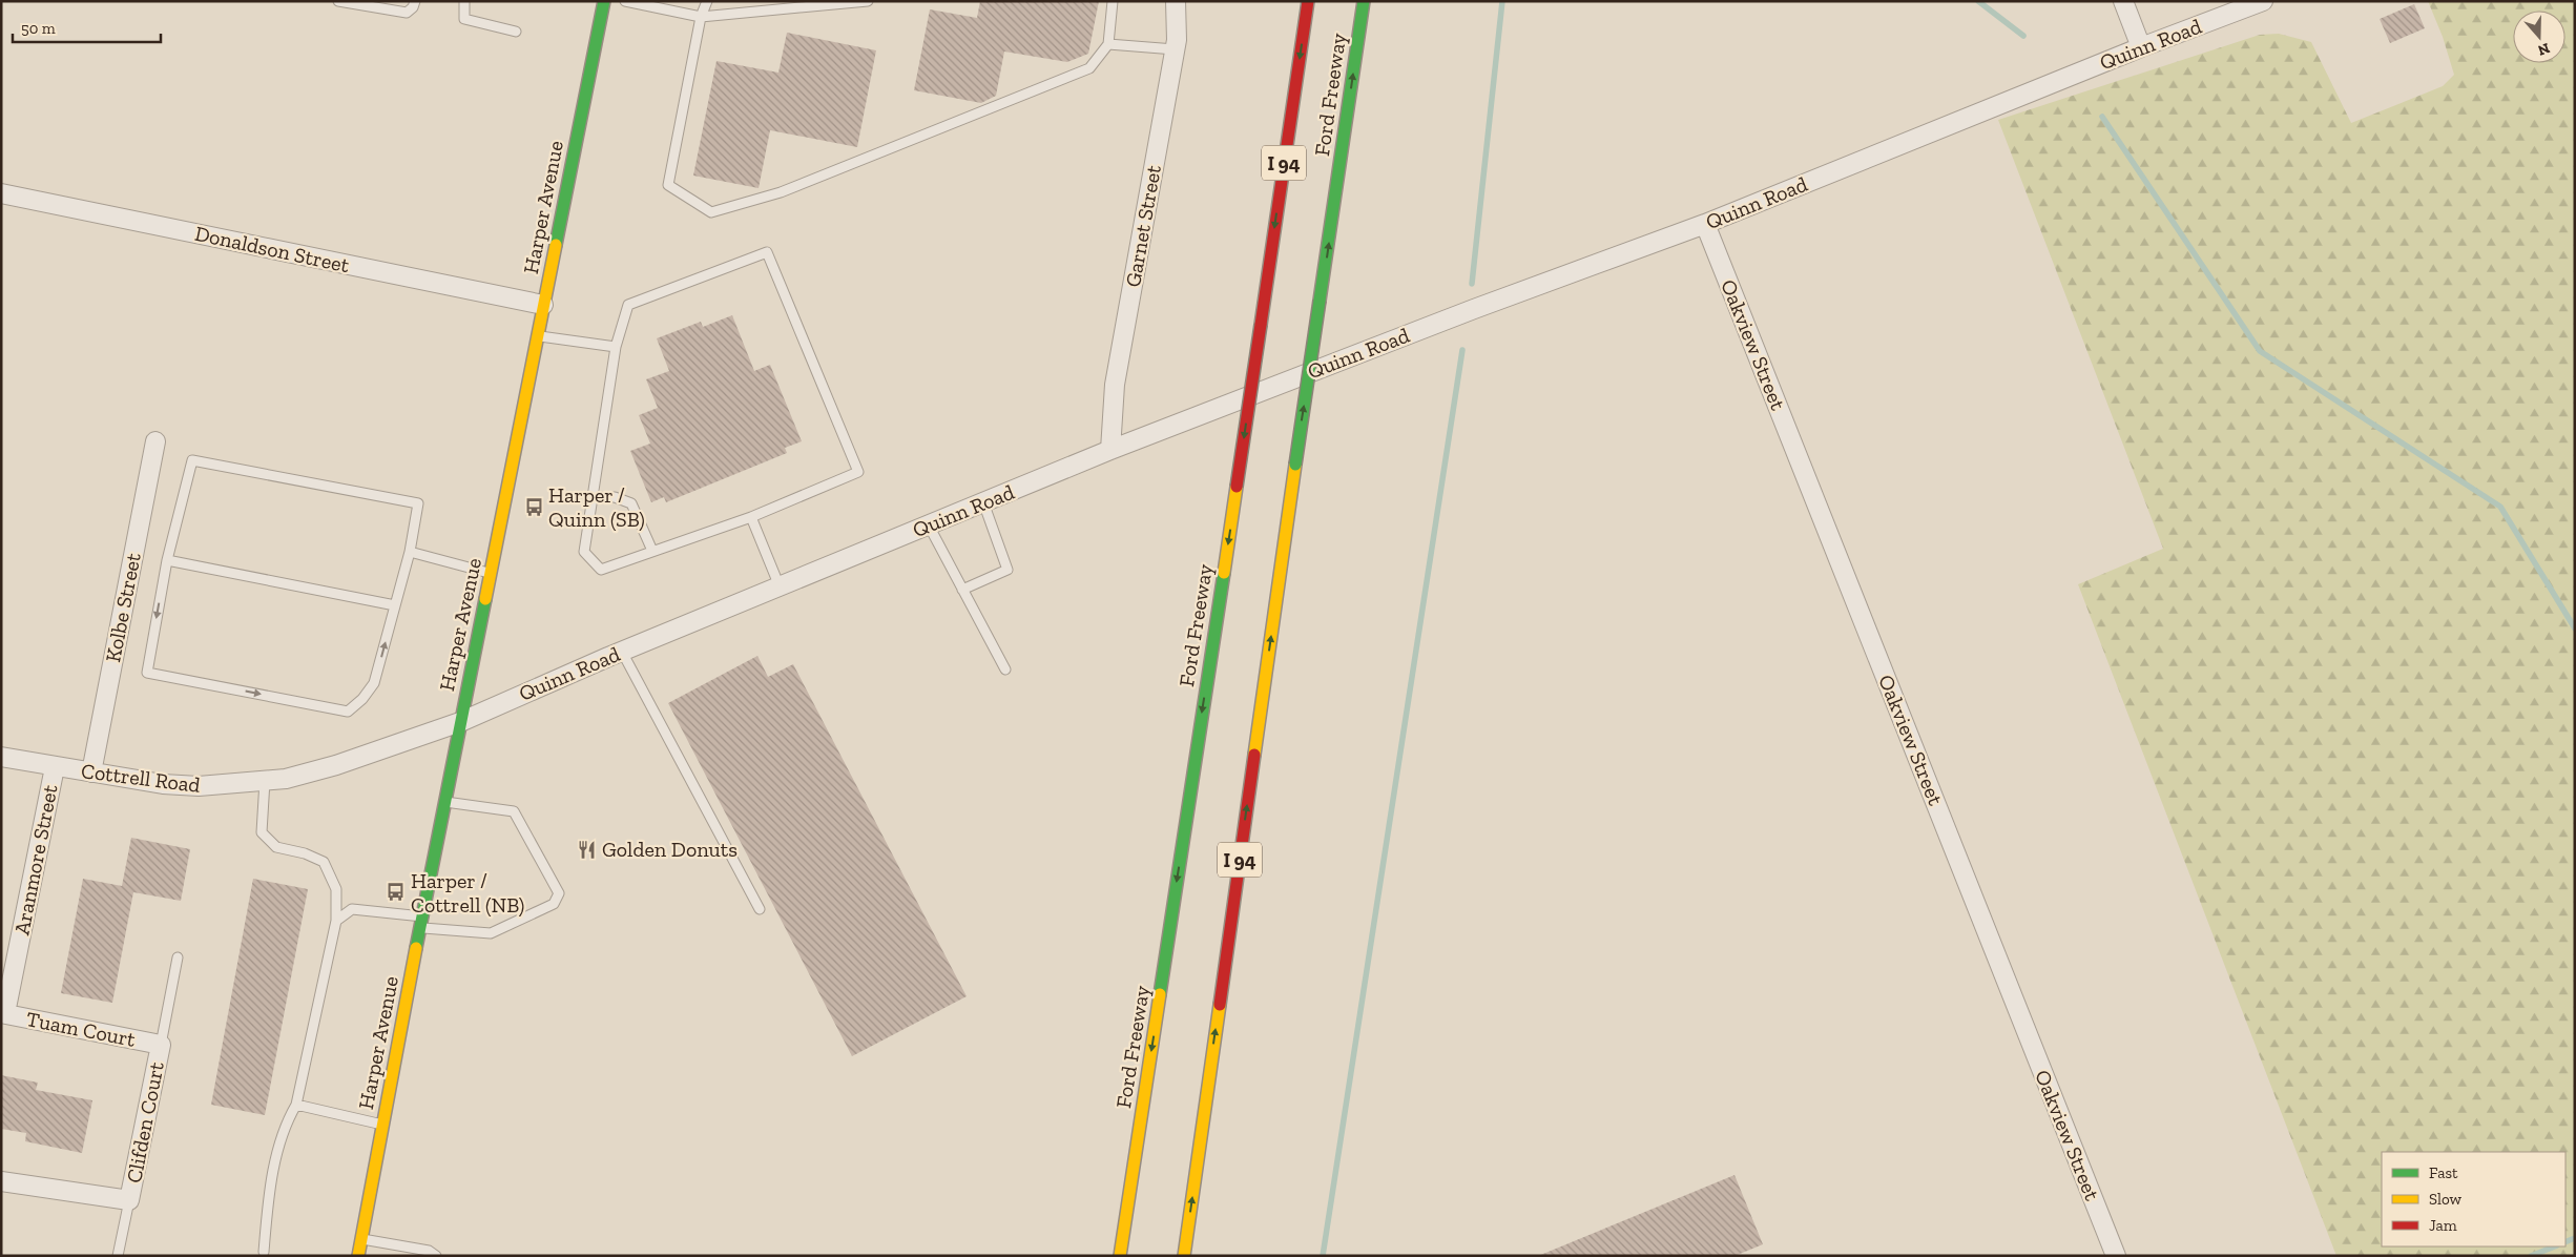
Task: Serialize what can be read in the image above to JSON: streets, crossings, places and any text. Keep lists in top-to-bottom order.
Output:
{
  "streets": {
    "main road": ["Ford Freeway", "I 94", "Harper Avenue"],
    "street": [
      "Quinn Road",
      "Garnet Street",
      "Donaldson Street",
      "Oakview Street",
      "Kolbe Street",
      "Cottrell Road",
      "Aranmore Street",
      "Tuam Court",
      "Clifden Court"
    ]
  },
  "crossings": [
    ["Quinn Road", "Harper Avenue"],
    ["Quinn Road", "Garnet Street"],
    ["Quinn Road", "Oakview Street"],
    ["Quinn Road", "Cottrell Road"],
    ["Harper Avenue", "Donaldson Street"],
    ["Harper Avenue", "Cottrell Road"],
    ["Kolbe Street", "Cottrell Road"],
    ["Cottrell Road", "Aranmore Street"],
    ["Aranmore Street", "Tuam Court"],
    ["Tuam Court", "Clifden Court"]
  ],
  "places": {
    "bus stop": ["Harper / Quinn (SB)", "Harper / Cottrell (NB)"],
    "restaurant": ["Golden Donuts"]
  },
  "legend": ["Fast", "Slow", "Jam"],
  "scale_bar": "50 m",
  "north": "bottom"
}
